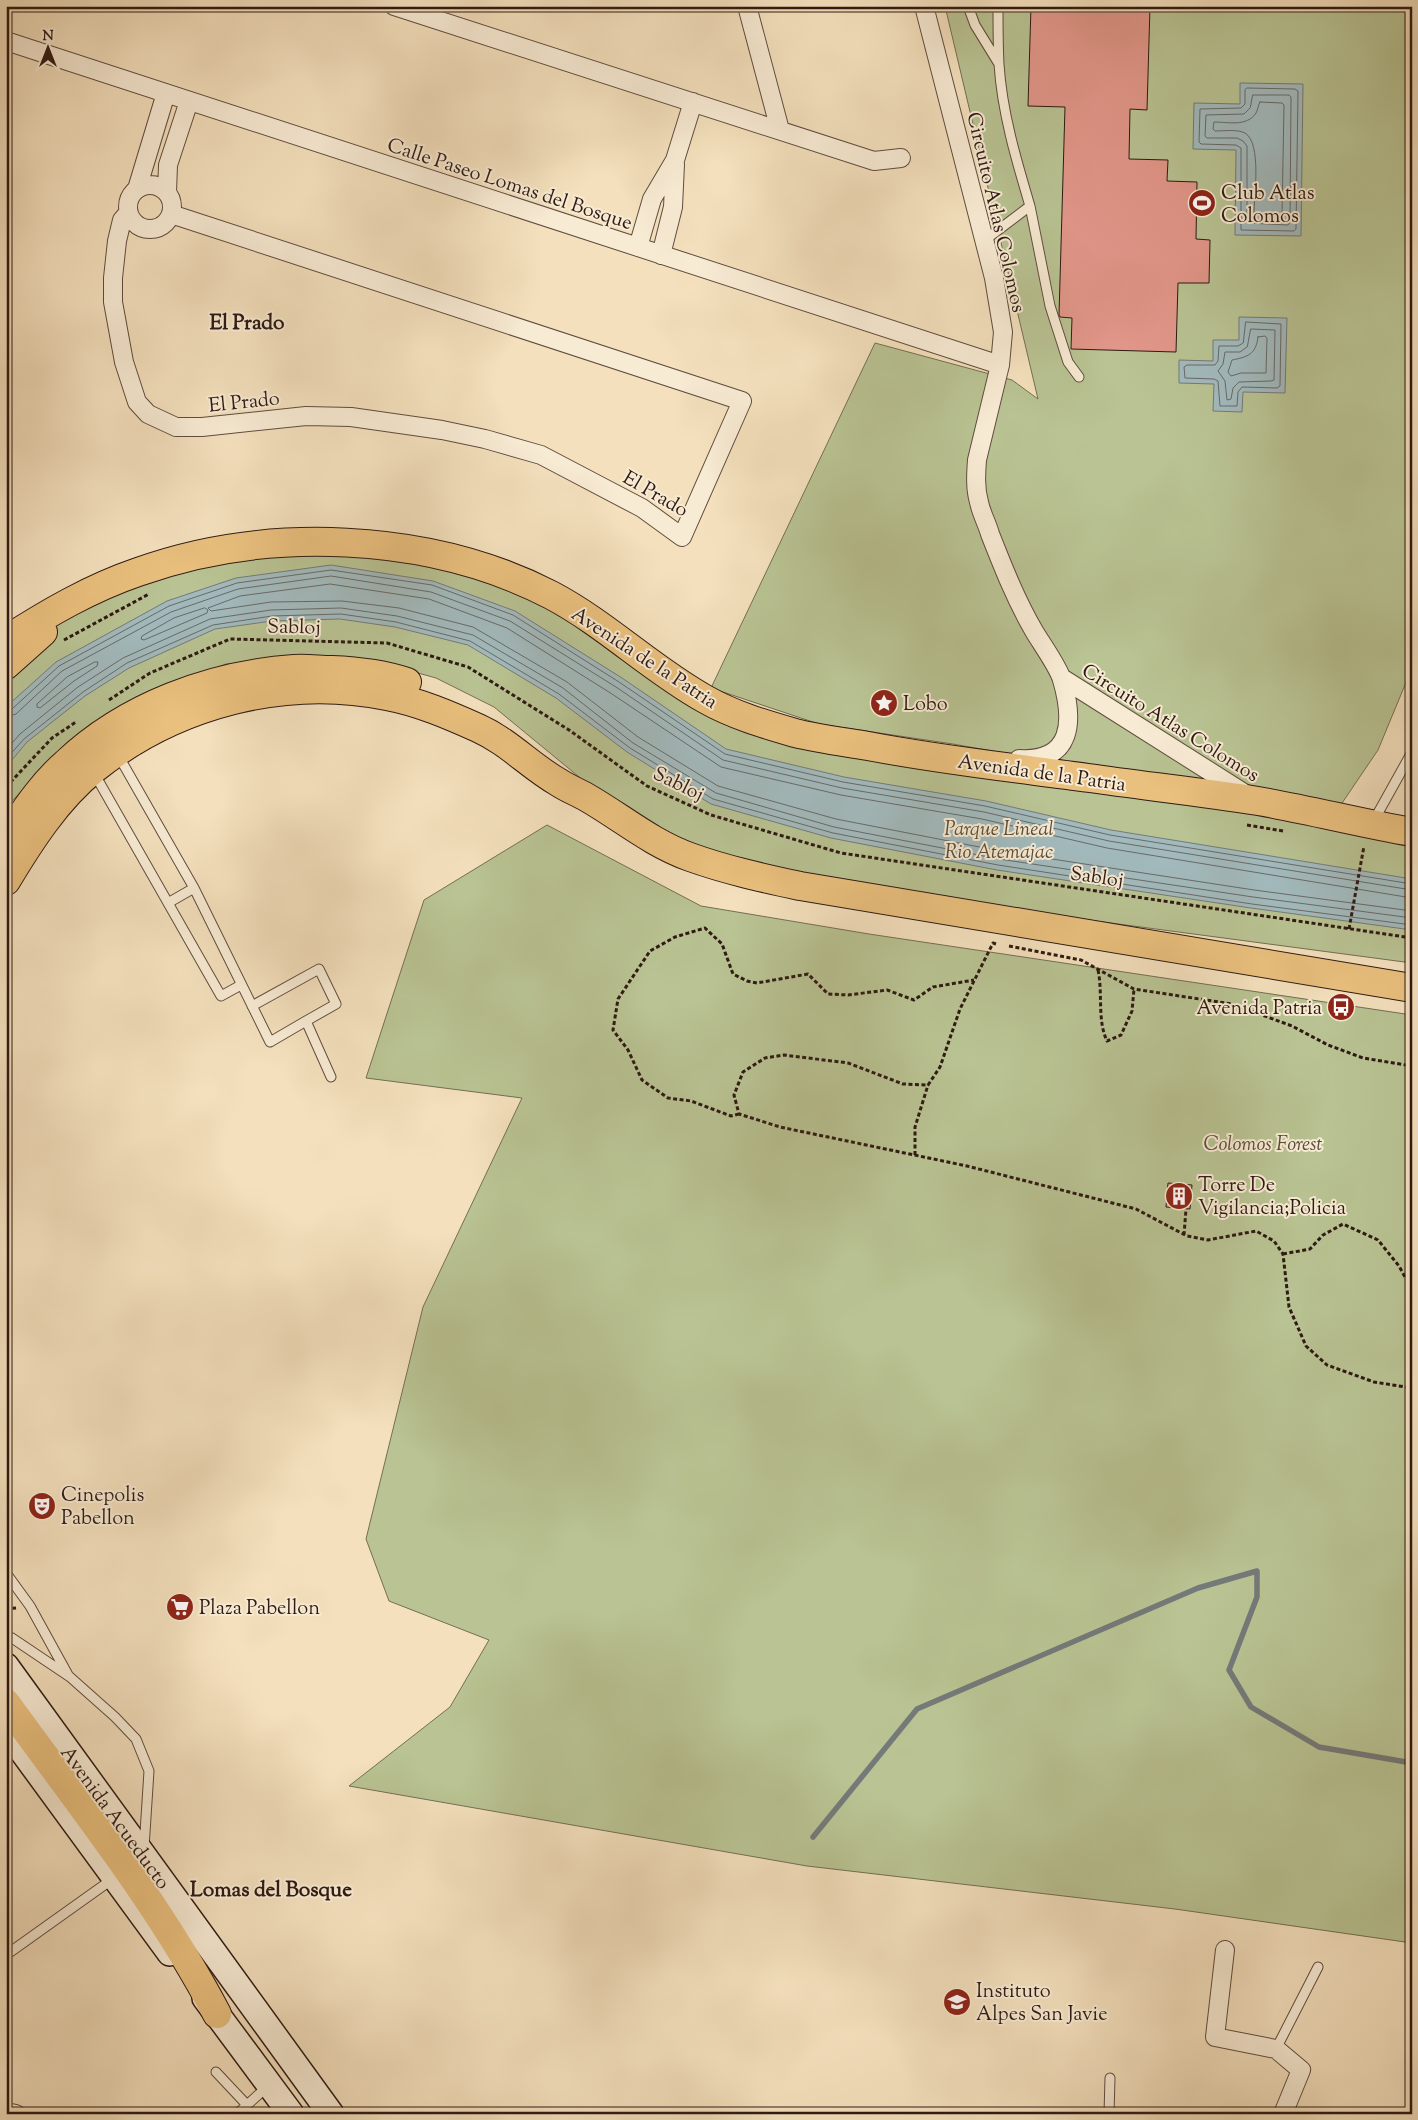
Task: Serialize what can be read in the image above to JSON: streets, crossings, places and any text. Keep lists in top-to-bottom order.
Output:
{
  "streets": {
    "main road": ["Avenida de la Patria", "Avenida Acueducto"],
    "street": ["Calle Paseo Lomas del Bosque", "Circuito Atlas Colomos", "El Prado"],
    "path": ["Sabloj"]
  },
  "crossings": [
    ["Calle Paseo Lomas del Bosque", "Circuito Atlas Colomos"],
    ["Circuito Atlas Colomos", "Avenida de la Patria"]
  ],
  "districts": ["El Prado", "Lomas del Bosque"],
  "parks": ["Parque Lineal Rio Atemajac", "Colomos Forest"],
  "places": {
    "sports": ["Club Atlas Colomos"],
    "place": ["Lobo"],
    "bus stop": ["Avenida Patria"],
    "building": ["Torre De Vigilancia;Policia"],
    "theatre": ["Cinepolis Pabellon"],
    "supermarket": ["Plaza Pabellon"],
    "school or university": ["Instituto Alpes San Javie"]
  },
  "north": "top"
}
